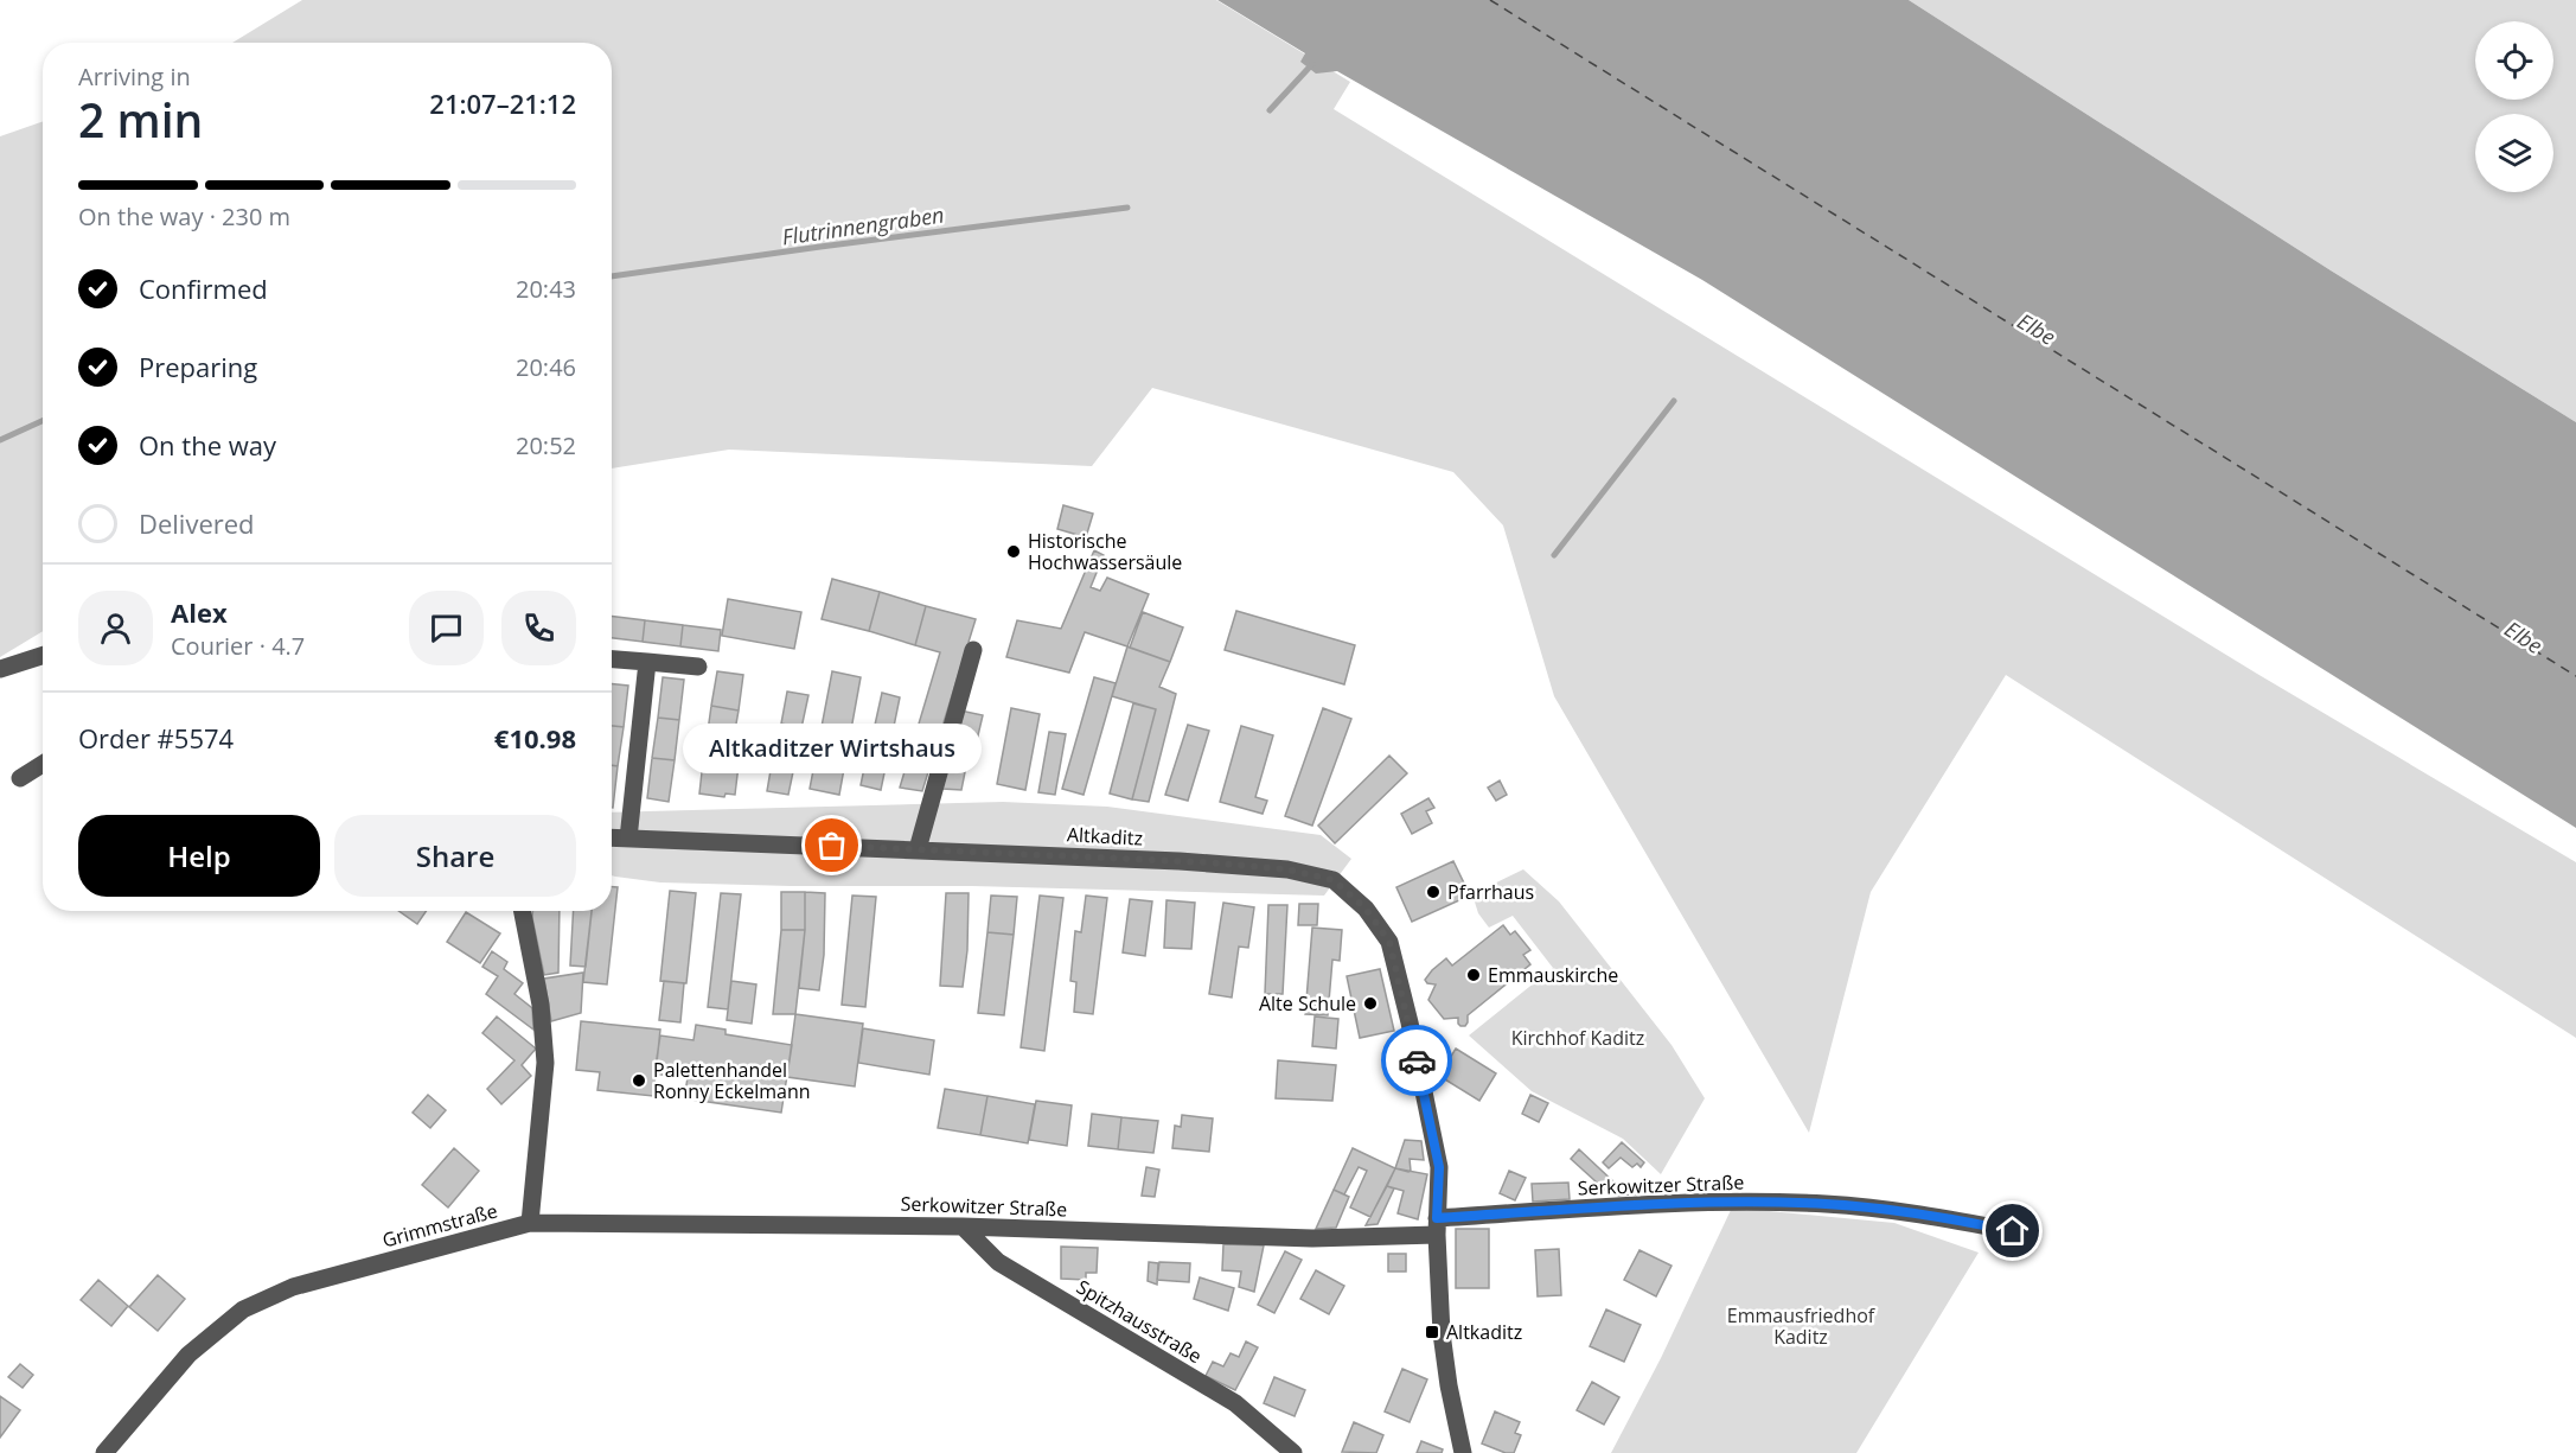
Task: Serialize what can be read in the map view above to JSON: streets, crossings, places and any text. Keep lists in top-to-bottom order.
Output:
{
  "streets": {
    "street": [
      "Altkaditz",
      "Serkowitzer Straße",
      "Grimmstraße",
      "Spitzhausstraße"
    ]
  },
  "crossings": [
    ["Altkaditz", "Serkowitzer Straße"],
    ["Serkowitzer Straße", "Grimmstraße"],
    ["Serkowitzer Straße", "Spitzhausstraße"]
  ],
  "water": ["Flutrinnengraben", "Elbe"],
  "parks": ["Kirchhof Kaditz", "Emmausfriedhof Kaditz"],
  "places": {
    "other": [
      "Historische Hochwassersäule",
      "Altkaditzer Wirtshaus",
      "Pfarrhaus",
      "Emmauskirche",
      "Alte Schule",
      "Palettenhandel Ronny Eckelmann"
    ],
    "transit": ["Altkaditz"]
  },
  "page": {
    "heading": ["2 min", "Arriving in", "21:07–21:12"],
    "panel": [
      "Alex",
      "Courier · 4.7",
      "Order #5574",
      "€10.98"
    ],
    "bar": "On the way · 230 m",
    "list": [
      ["Confirmed", "20:43"],
      ["Preparing", "20:46"],
      ["On the way", "20:52"],
      "Delivered"
    ],
    "bubble": "Altkaditzer Wirtshaus",
    "buttons": ["Help", "Share"]
  }
}
